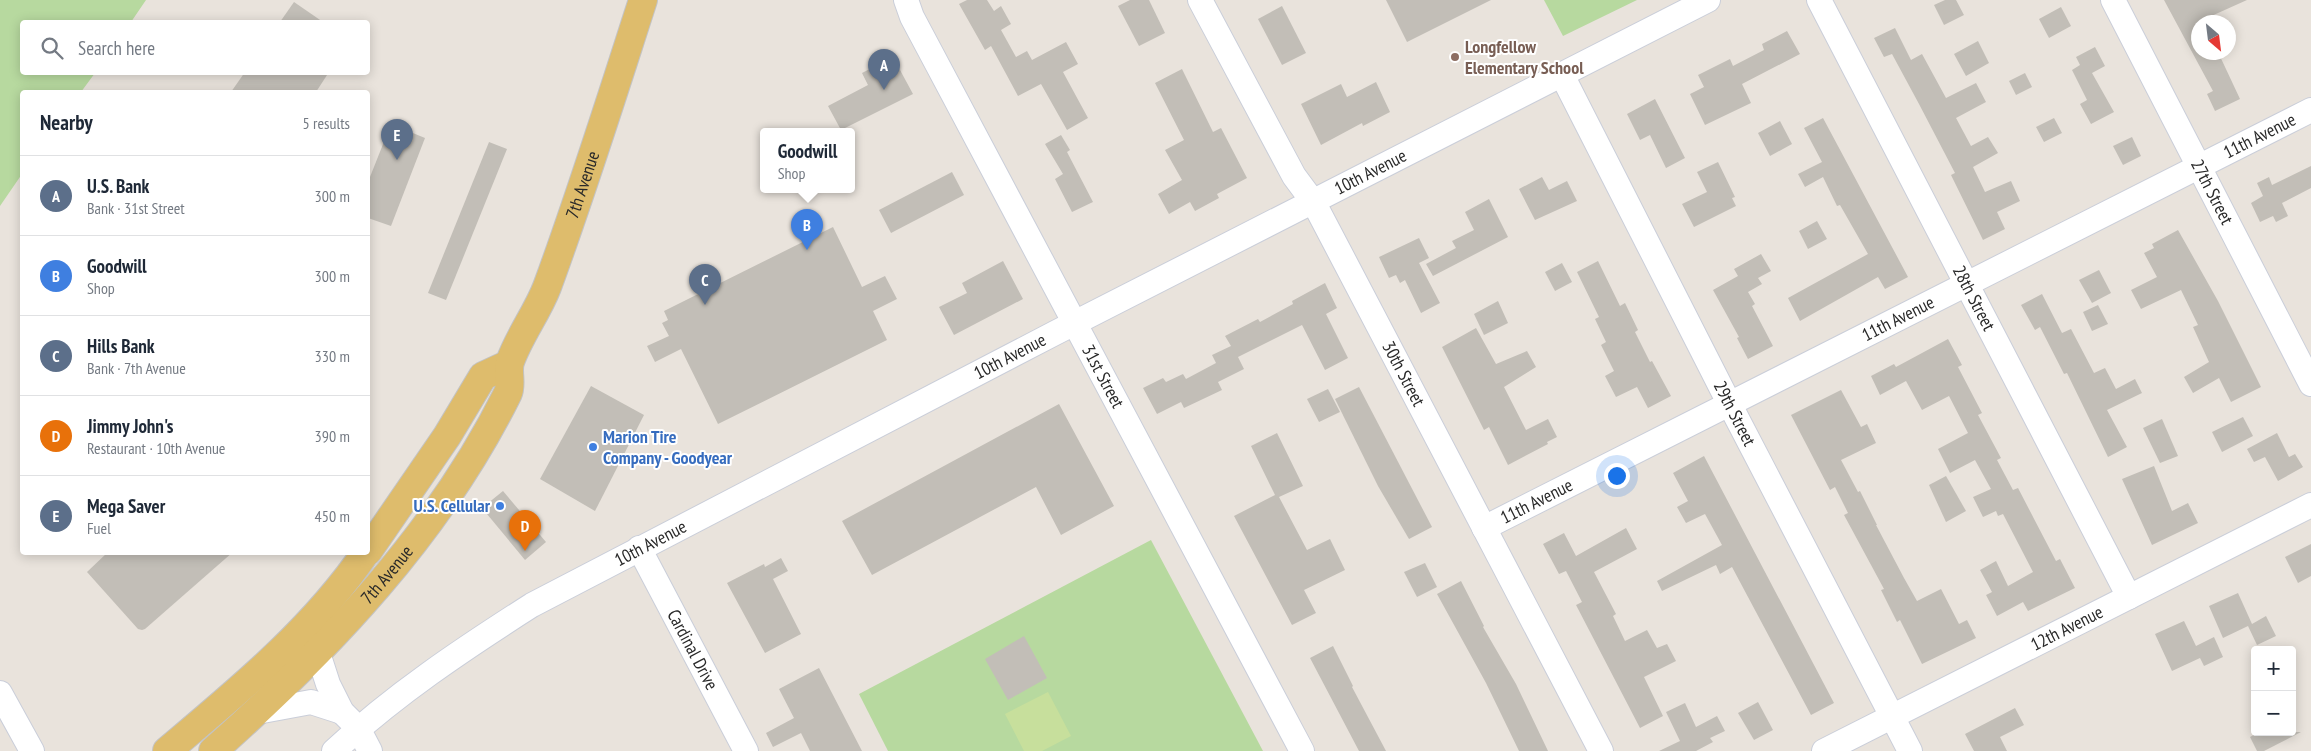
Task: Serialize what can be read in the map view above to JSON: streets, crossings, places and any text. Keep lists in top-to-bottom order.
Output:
{
  "streets": {
    "main road": ["7th Avenue"],
    "street": [
      "11th Avenue",
      "10th Avenue",
      "27th Street",
      "28th Street",
      "30th Street",
      "31st Street",
      "29th Street",
      "12th Avenue",
      "Cardinal Drive"
    ]
  },
  "crossings": [
    ["11th Avenue", "27th Street"],
    ["11th Avenue", "28th Street"],
    ["11th Avenue", "30th Street"],
    ["11th Avenue", "29th Street"],
    ["10th Avenue", "30th Street"],
    ["10th Avenue", "31st Street"],
    ["10th Avenue", "29th Street"],
    ["10th Avenue", "Cardinal Drive"],
    ["28th Street", "12th Avenue"],
    ["29th Street", "12th Avenue"]
  ],
  "places": ["Longfellow Elementary School", "Marion Tire Company - Goodyear", "U.S. Cellular"],
  "north": "bottom right",
  "page": {
    "search": "Search here",
    "pins": [
      "A",
      "E",
      "B",
      "C",
      "D"
    ],
    "heading": ["Nearby", "5 results"],
    "popup": ["Goodwill", "Shop"],
    "list": [
      {
        "mark": "A",
        "name": "U.S. Bank",
        "note": "Bank · 31st Street",
        "value": "300 m"
      },
      {
        "mark": "B",
        "name": "Goodwill",
        "note": "Shop",
        "value": "300 m"
      },
      {
        "mark": "C",
        "name": "Hills Bank",
        "note": "Bank · 7th Avenue",
        "value": "330 m"
      },
      {
        "mark": "D",
        "name": "Jimmy John's",
        "note": "Restaurant · 10th Avenue",
        "value": "390 m"
      },
      {
        "mark": "E",
        "name": "Mega Saver",
        "note": "Fuel",
        "value": "450 m"
      }
    ],
    "map_buttons": ["+", "−"]
  }
}
